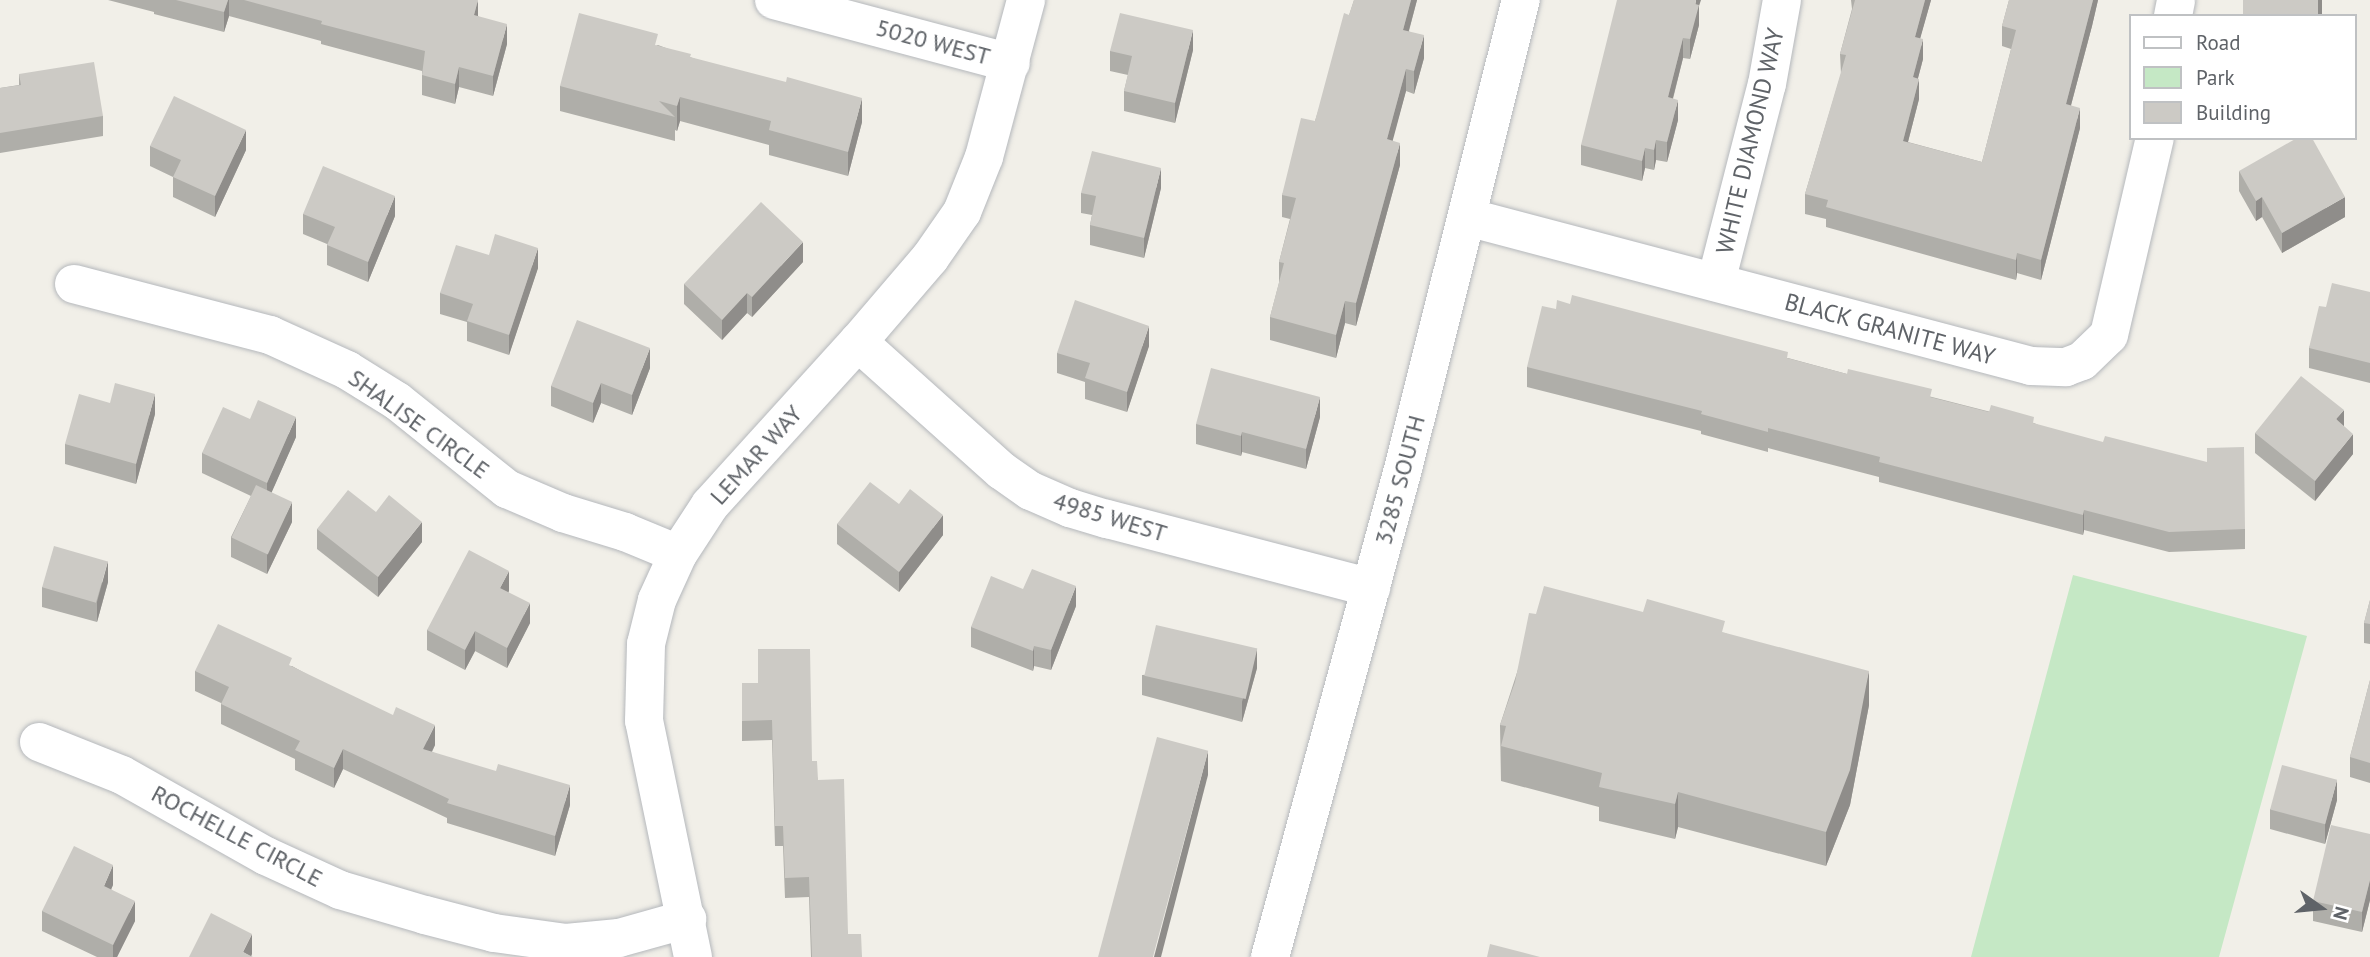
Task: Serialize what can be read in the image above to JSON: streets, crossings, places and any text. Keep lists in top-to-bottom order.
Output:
{
  "streets": {
    "street": [
      "5020 WEST",
      "WHITE DIAMOND WAY",
      "BLACK GRANITE WAY",
      "SHALISE CIRCLE",
      "LEMAR WAY",
      "3285 SOUTH",
      "4985 WEST",
      "ROCHELLE CIRCLE"
    ]
  },
  "crossings": [
    ["5020 WEST", "LEMAR WAY"],
    ["WHITE DIAMOND WAY", "BLACK GRANITE WAY"],
    ["BLACK GRANITE WAY", "3285 SOUTH"],
    ["SHALISE CIRCLE", "LEMAR WAY"],
    ["LEMAR WAY", "4985 WEST"],
    ["LEMAR WAY", "ROCHELLE CIRCLE"],
    ["3285 SOUTH", "4985 WEST"]
  ],
  "legend": ["Road", "Park", "Building"],
  "north": "right"
}
